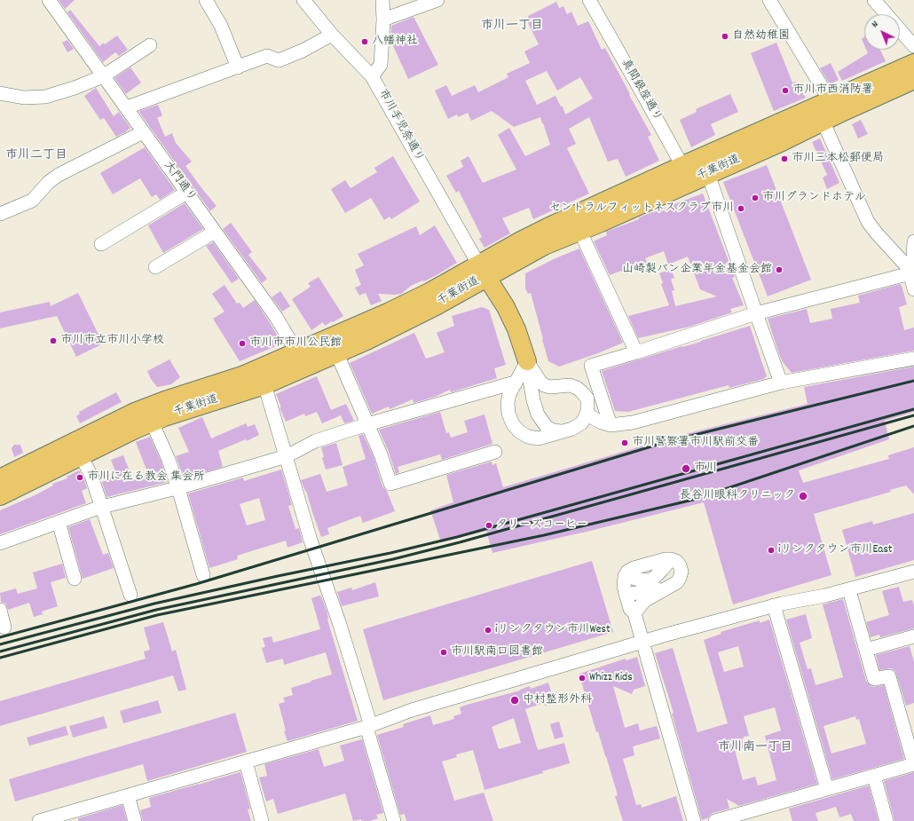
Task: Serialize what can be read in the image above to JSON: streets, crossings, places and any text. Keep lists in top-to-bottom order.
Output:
{
  "streets": {
    "highway": ["千葉街道"],
    "street": ["真間銀座通り", "市川手児奈通り", "大門通り"]
  },
  "crossings": [
    ["真間銀座通り", "千葉街道"],
    ["市川手児奈通り", "千葉街道"],
    ["千葉街道", "大門通り"]
  ],
  "districts": ["市川一丁目", "市川二丁目", "市川南一丁目"],
  "places": [
    "自然幼稚園",
    "八幡神社",
    "市川市西消防署",
    "市川三本松郵便局",
    "市川グランドホテル",
    "セントラルフィットネスクラブ市川",
    "山崎製パン企業年金基金会館",
    "市川市立市川小学校",
    "市川市市川公民館",
    "市川警察署市川駅前交番",
    "市川",
    "市川に在る教会 集会所",
    "長谷川眼科クリニック",
    "タリーズコーヒー",
    "iリンクタウン市川East",
    "iリンクタウン市川West",
    "市川駅南口図書館",
    "Whizz Kids",
    "中村整形外科"
  ],
  "north": "top left"
}
